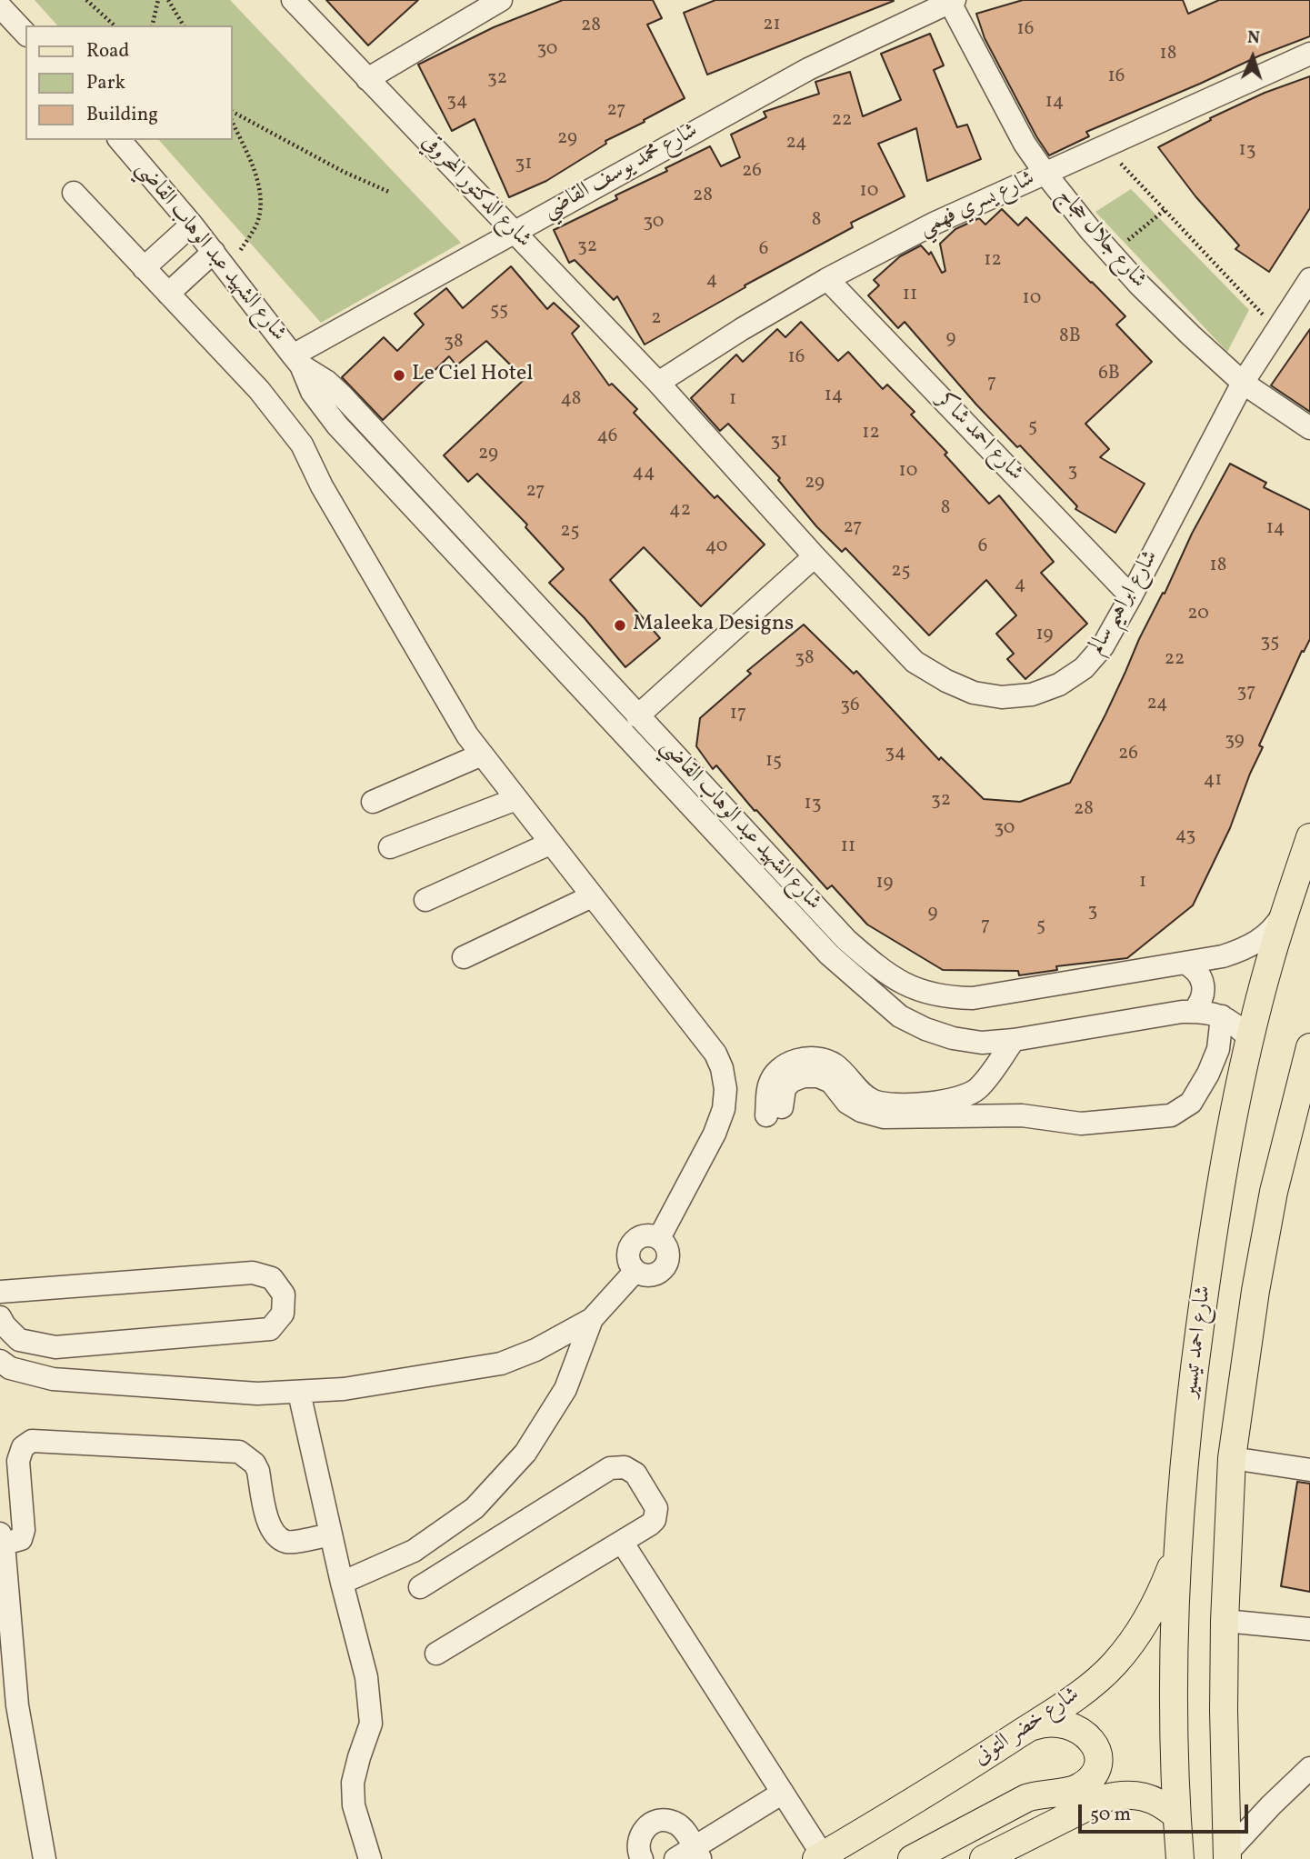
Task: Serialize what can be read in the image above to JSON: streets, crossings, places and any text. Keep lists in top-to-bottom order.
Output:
{
  "streets": {
    "main road": ["شارع احمد تيسير", "شارع خضر التونى"],
    "street": [
      "شارع محمد يوسف القاضي",
      "شارع الدكتور المحروقي",
      "شارع يسري فهمي",
      "شارع جلال حجاج",
      "شارع الشهيد عبد الوهاب القاضي",
      "شارع احمد شاكر",
      "شارع ابراهيم سالم"
    ]
  },
  "crossings": [
    ["شارع محمد يوسف القاضي", "شارع الدكتور المحروقي"],
    ["شارع محمد يوسف القاضي", "شارع جلال حجاج"],
    ["شارع محمد يوسف القاضي", "شارع الشهيد عبد الوهاب القاضي"],
    ["شارع الدكتور المحروقي", "شارع يسري فهمي"],
    ["شارع الدكتور المحروقي", "شارع ابراهيم سالم"],
    ["شارع يسري فهمي", "شارع جلال حجاج"],
    ["شارع يسري فهمي", "شارع احمد شاكر"],
    ["شارع يسري فهمي", "شارع ابراهيم سالم"],
    ["شارع جلال حجاج", "شارع ابراهيم سالم"],
    ["شارع الشهيد عبد الوهاب القاضي", "شارع احمد تيسير"],
    ["شارع احمد شاكر", "شارع ابراهيم سالم"],
    ["شارع احمد تيسير", "شارع خضر التونى"]
  ],
  "places": ["Le Ciel Hotel", "Maleeka Designs"],
  "house_numbers": [
    "21",
    "28",
    "16",
    "30",
    "18",
    "16",
    "32",
    "34",
    "14",
    "27",
    "22",
    "29",
    "24",
    "13",
    "31",
    "26",
    "10",
    "28",
    "8",
    "30",
    "32",
    "6",
    "12",
    "4",
    "11",
    "10",
    "55",
    "2",
    "8B",
    "9",
    "38",
    "16",
    "6B",
    "7",
    "14",
    "48",
    "1",
    "5",
    "12",
    "46",
    "31",
    "29",
    "10",
    "3",
    "44",
    "29",
    "27",
    "8",
    "42",
    "27",
    "14",
    "25",
    "40",
    "6",
    "18",
    "25",
    "4",
    "20",
    "19",
    "35",
    "38",
    "22",
    "37",
    "24",
    "36",
    "17",
    "39",
    "34",
    "26",
    "15",
    "41",
    "32",
    "13",
    "28",
    "30",
    "43",
    "11",
    "1",
    "19",
    "3",
    "9",
    "7",
    "5"
  ],
  "legend": ["Road", "Park", "Building"],
  "scale_bar": "50 m",
  "north": "top"
}
